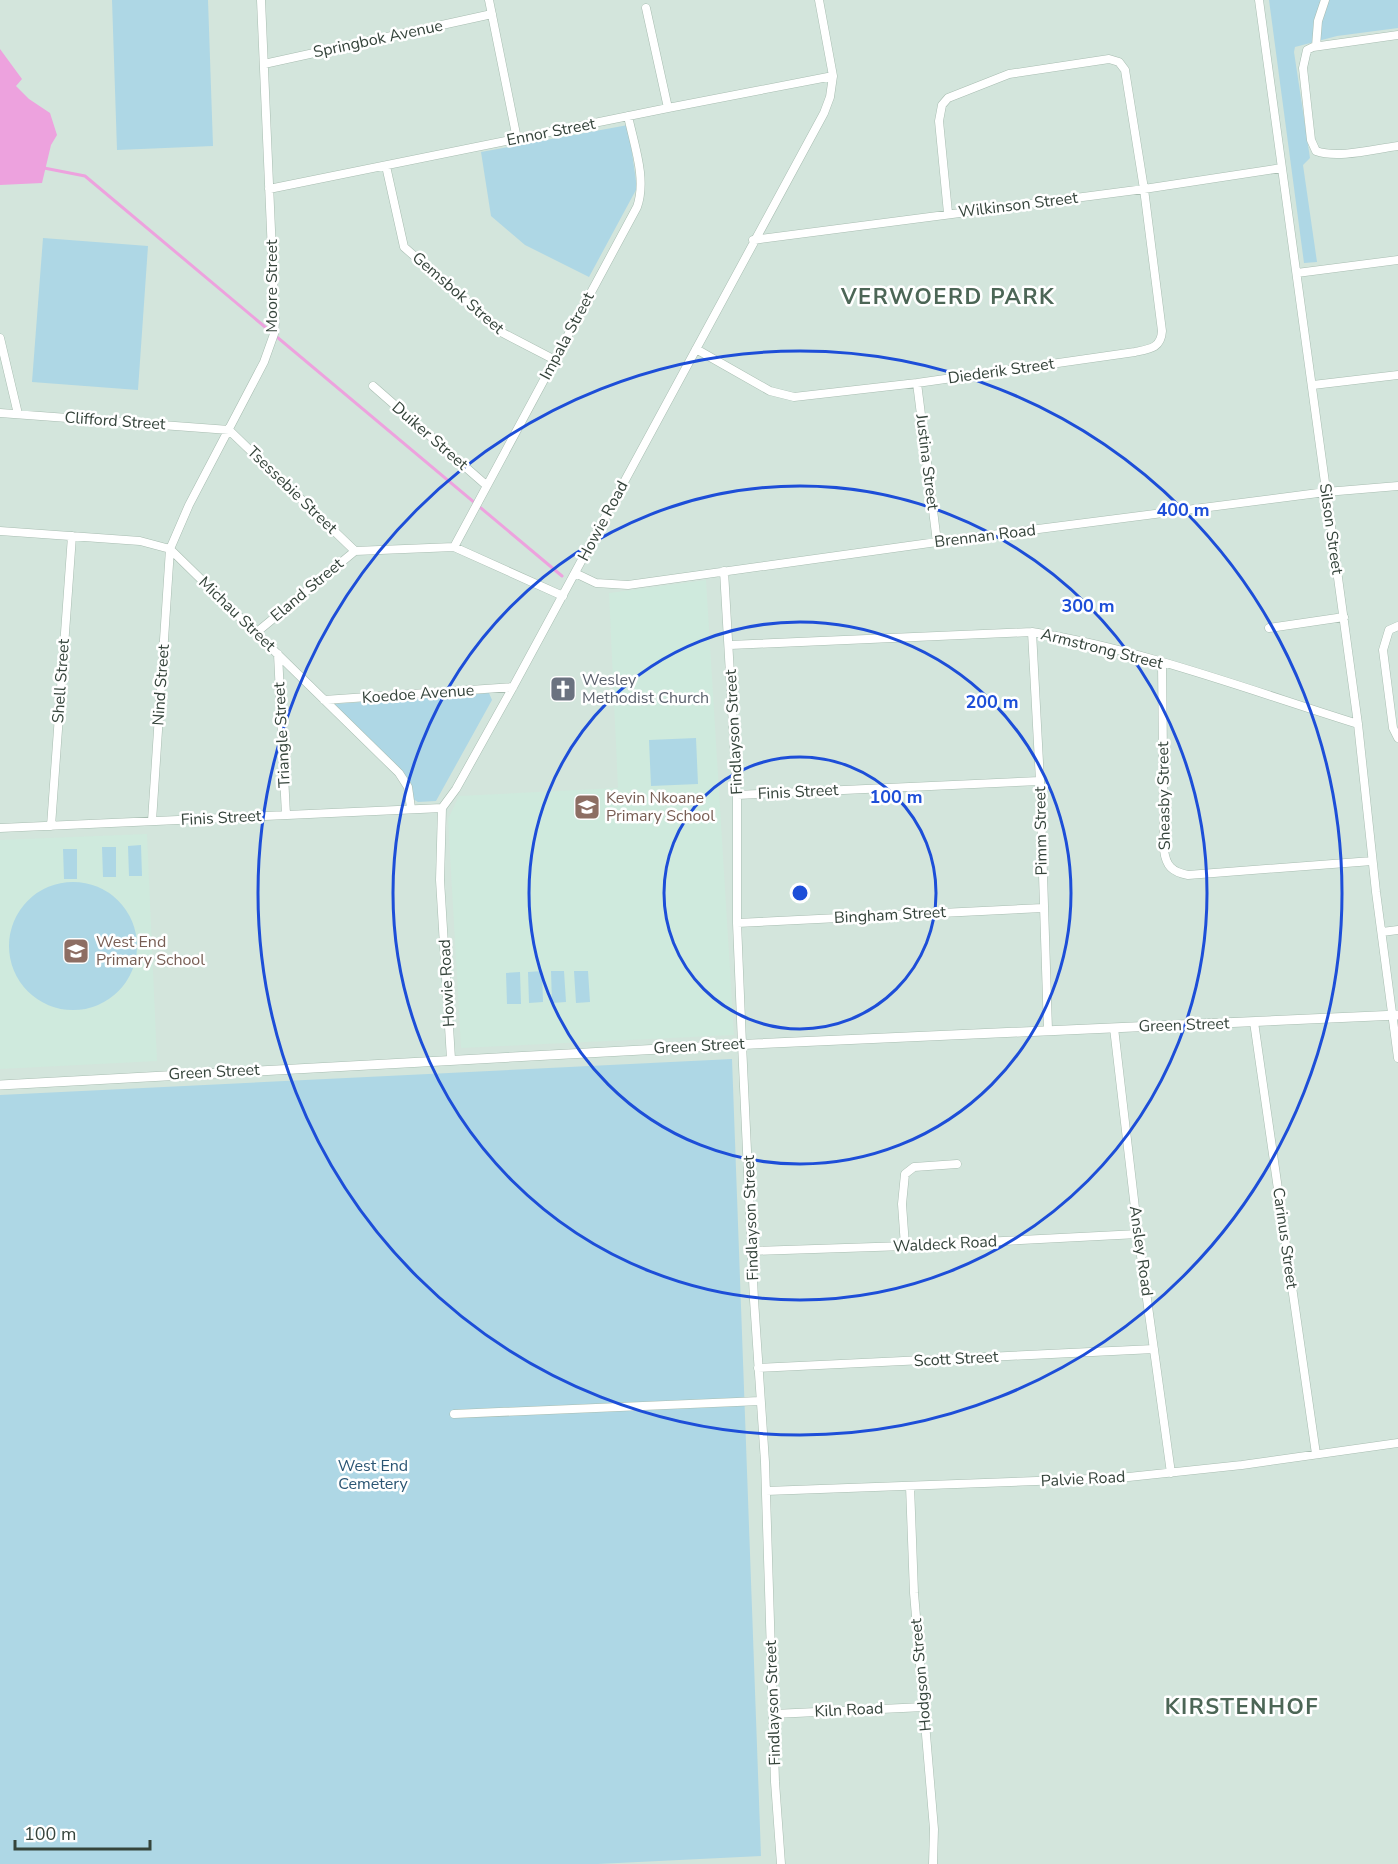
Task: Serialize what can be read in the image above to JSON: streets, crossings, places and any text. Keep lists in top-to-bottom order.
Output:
{
  "streets": {
    "street": [
      "Springbok Avenue",
      "Ennor Street",
      "Wilkinson Street",
      "Moore Street",
      "Gemsbok Street",
      "Impala Street",
      "Diederik Street",
      "Clifford Street",
      "Duiker Street",
      "Justina Street",
      "Tsessebie Street",
      "Howie Road",
      "Silson Street",
      "Brennan Road",
      "Eland Street",
      "Michau Street",
      "Armstrong Street",
      "Shell Street",
      "Nind Street",
      "Koedoe Avenue",
      "Findlayson Street",
      "Triangle Street",
      "Finis Street",
      "Sheasby Street",
      "Pimm Street",
      "Bingham Street",
      "Green Street",
      "Carinus Street",
      "Waldeck Road",
      "Ansley Road",
      "Scott Street",
      "Palvie Road",
      "Hodgson Street",
      "Kiln Road"
    ]
  },
  "crossings": [
    ["Springbok Avenue", "Moore Street"],
    ["Ennor Street", "Moore Street"],
    ["Ennor Street", "Gemsbok Street"],
    ["Ennor Street", "Impala Street"],
    ["Ennor Street", "Howie Road"],
    ["Wilkinson Street", "Diederik Street"],
    ["Wilkinson Street", "Howie Road"],
    ["Wilkinson Street", "Silson Street"],
    ["Moore Street", "Clifford Street"],
    ["Moore Street", "Tsessebie Street"],
    ["Moore Street", "Michau Street"],
    ["Moore Street", "Nind Street"],
    ["Gemsbok Street", "Impala Street"],
    ["Impala Street", "Duiker Street"],
    ["Impala Street", "Eland Street"],
    ["Diederik Street", "Justina Street"],
    ["Diederik Street", "Howie Road"],
    ["Clifford Street", "Tsessebie Street"],
    ["Justina Street", "Brennan Road"],
    ["Tsessebie Street", "Eland Street"],
    ["Howie Road", "Brennan Road"],
    ["Howie Road", "Eland Street"],
    ["Howie Road", "Koedoe Avenue"],
    ["Howie Road", "Finis Street"],
    ["Howie Road", "Green Street"],
    ["Silson Street", "Brennan Road"],
    ["Silson Street", "Armstrong Street"],
    ["Silson Street", "Sheasby Street"],
    ["Silson Street", "Green Street"],
    ["Brennan Road", "Findlayson Street"],
    ["Eland Street", "Michau Street"],
    ["Michau Street", "Shell Street"],
    ["Michau Street", "Nind Street"],
    ["Michau Street", "Koedoe Avenue"],
    ["Michau Street", "Triangle Street"],
    ["Michau Street", "Finis Street"],
    ["Armstrong Street", "Findlayson Street"],
    ["Armstrong Street", "Sheasby Street"],
    ["Armstrong Street", "Pimm Street"],
    ["Shell Street", "Finis Street"],
    ["Nind Street", "Finis Street"],
    ["Findlayson Street", "Finis Street"],
    ["Findlayson Street", "Bingham Street"],
    ["Findlayson Street", "Green Street"],
    ["Findlayson Street", "Waldeck Road"],
    ["Findlayson Street", "Scott Street"],
    ["Findlayson Street", "Palvie Road"],
    ["Findlayson Street", "Kiln Road"],
    ["Triangle Street", "Finis Street"],
    ["Finis Street", "Pimm Street"],
    ["Pimm Street", "Bingham Street"],
    ["Pimm Street", "Green Street"],
    ["Green Street", "Carinus Street"],
    ["Green Street", "Ansley Road"],
    ["Carinus Street", "Palvie Road"],
    ["Waldeck Road", "Ansley Road"],
    ["Ansley Road", "Scott Street"],
    ["Ansley Road", "Palvie Road"],
    ["Palvie Road", "Hodgson Street"],
    ["Hodgson Street", "Kiln Road"]
  ],
  "districts": ["VERWOERD PARK", "KIRSTENHOF"],
  "parks": ["West End Cemetery"],
  "places": {
    "church": ["Wesley Methodist Church"],
    "school or university": ["Kevin Nkoane Primary School", "West End Primary School"]
  },
  "scale_bar": "100 m",
  "rings": [
    "400 m",
    "300 m",
    "200 m",
    "100 m"
  ]
}
